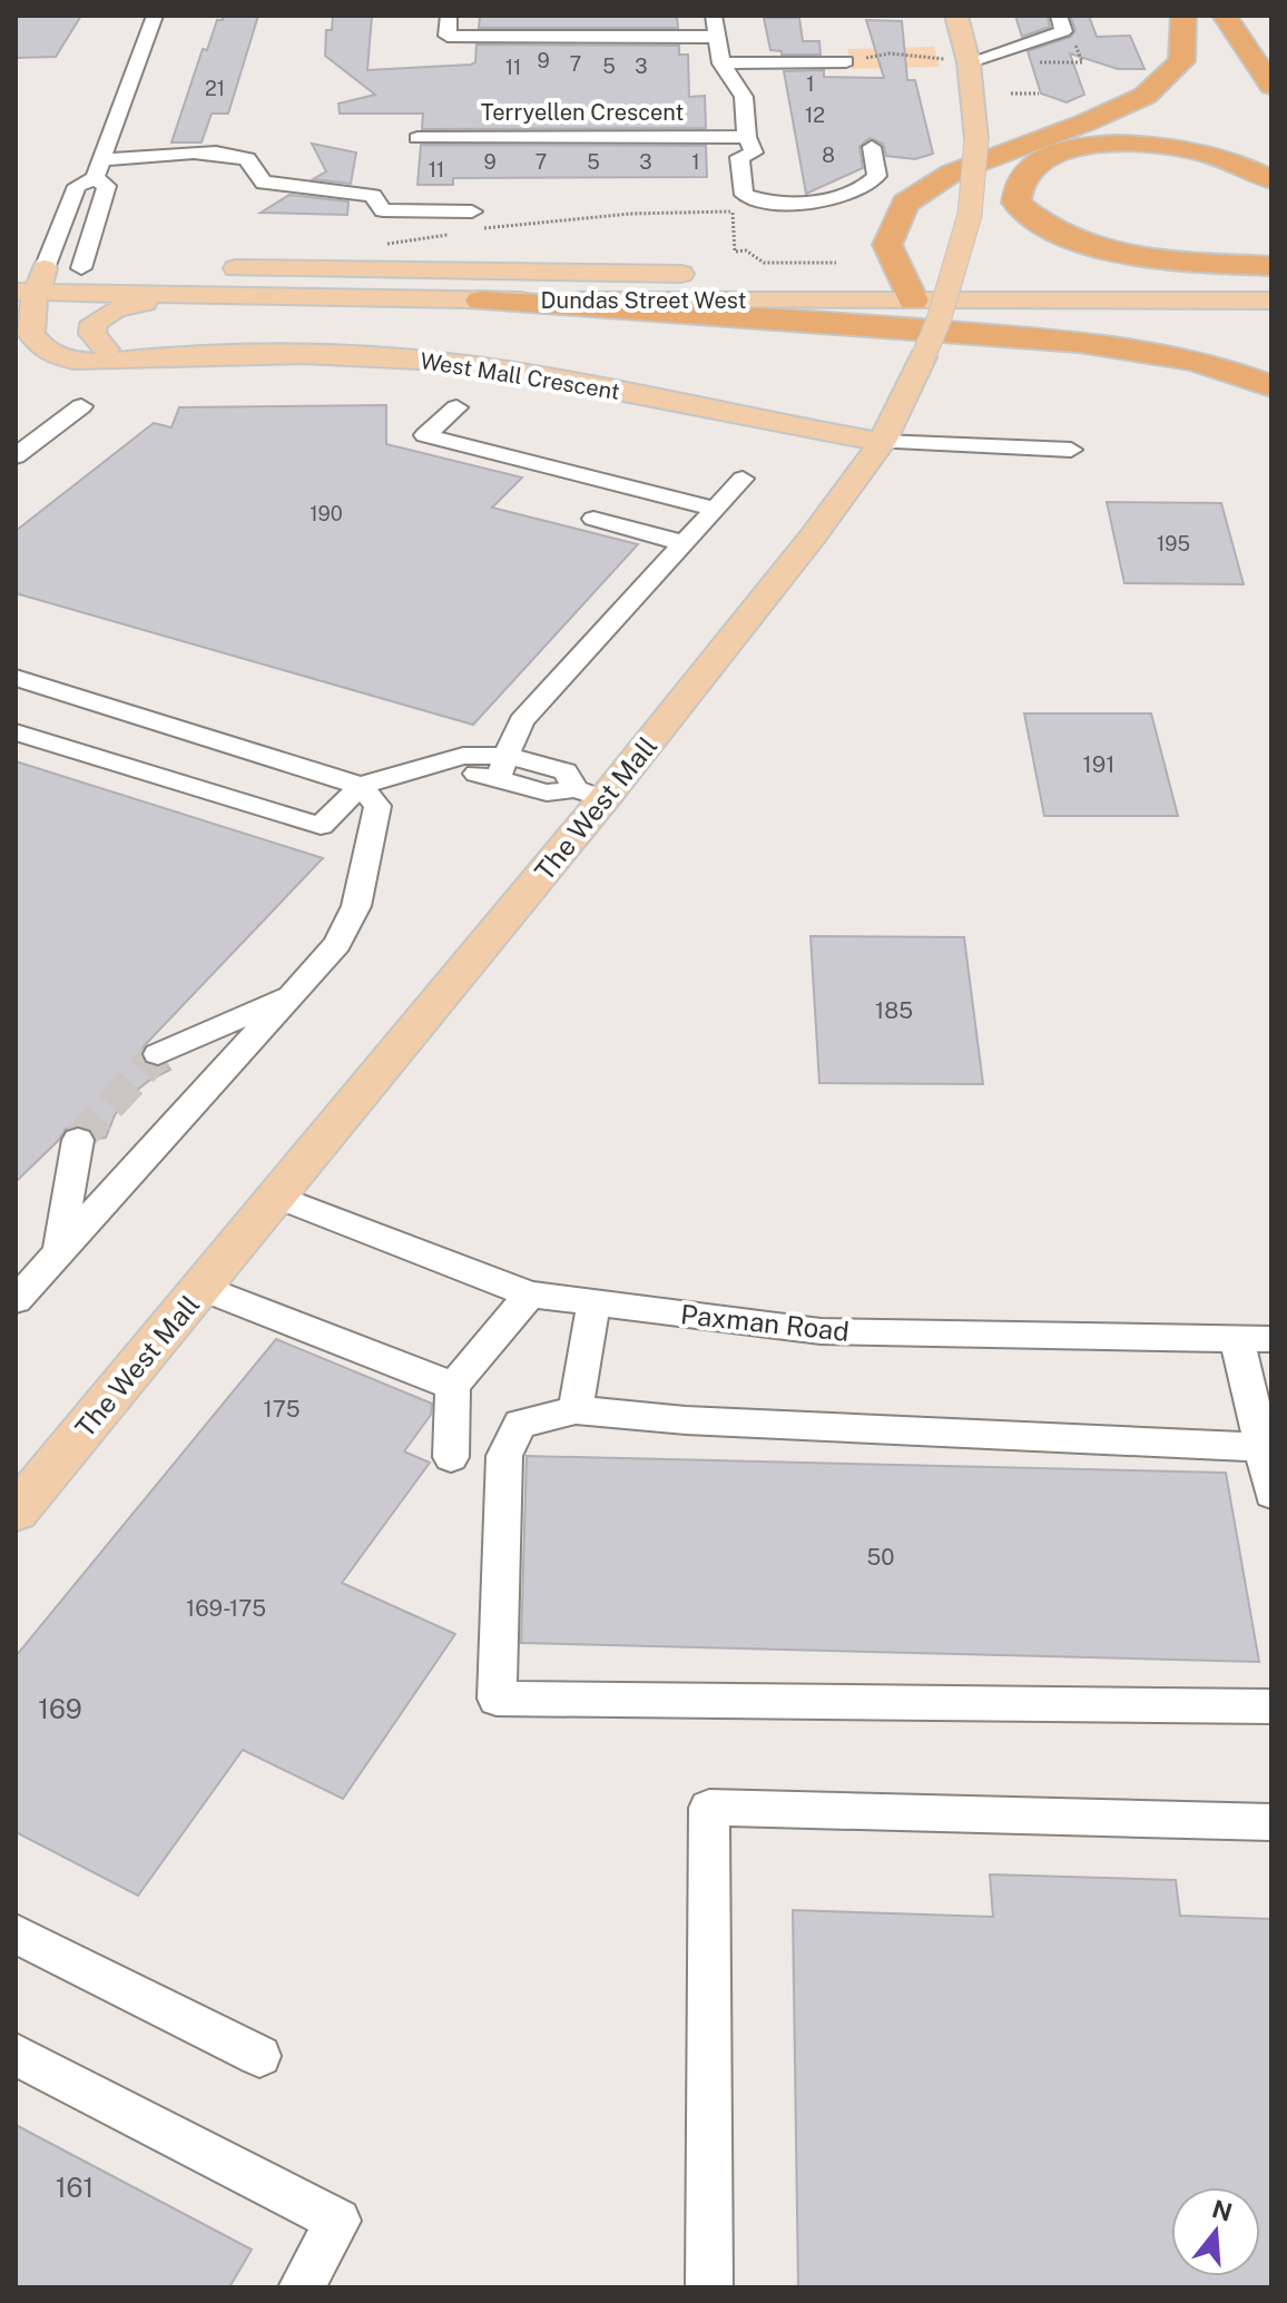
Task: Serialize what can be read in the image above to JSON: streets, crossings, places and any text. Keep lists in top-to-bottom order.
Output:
{
  "streets": {
    "main road": ["Dundas Street West", "West Mall Crescent", "The West Mall"],
    "street": ["Terryellen Crescent", "Paxman Road"]
  },
  "crossings": [
    ["Dundas Street West", "West Mall Crescent"],
    ["West Mall Crescent", "The West Mall"],
    ["The West Mall", "Paxman Road"]
  ],
  "house_numbers": [
    "9",
    "7",
    "5",
    "3",
    "11",
    "1",
    "21",
    "12",
    "8",
    "9",
    "7",
    "5",
    "3",
    "1",
    "11",
    "190",
    "195",
    "191",
    "185",
    "175",
    "50",
    "169-175",
    "169",
    "161"
  ],
  "north": "top"
}
